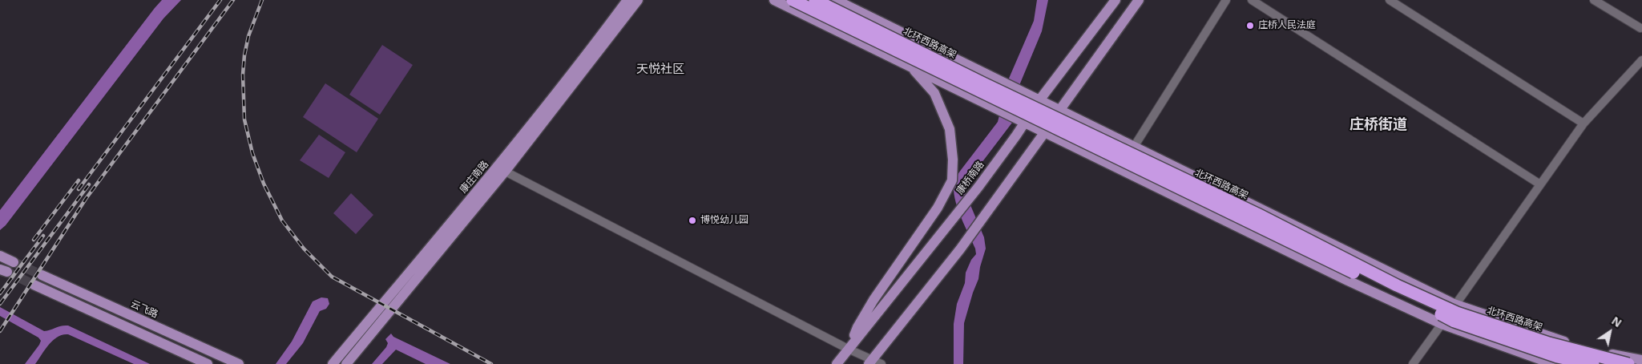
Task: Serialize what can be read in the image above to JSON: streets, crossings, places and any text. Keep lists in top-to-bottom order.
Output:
{
  "streets": {
    "highway": ["北环西路高架"],
    "main road": ["康庄南路", "康桥南路", "云飞路"]
  },
  "districts": ["天悦社区", "庄桥街道"],
  "places": ["庄桥人民法庭", "博悦幼儿园"],
  "north": "top right"
}
